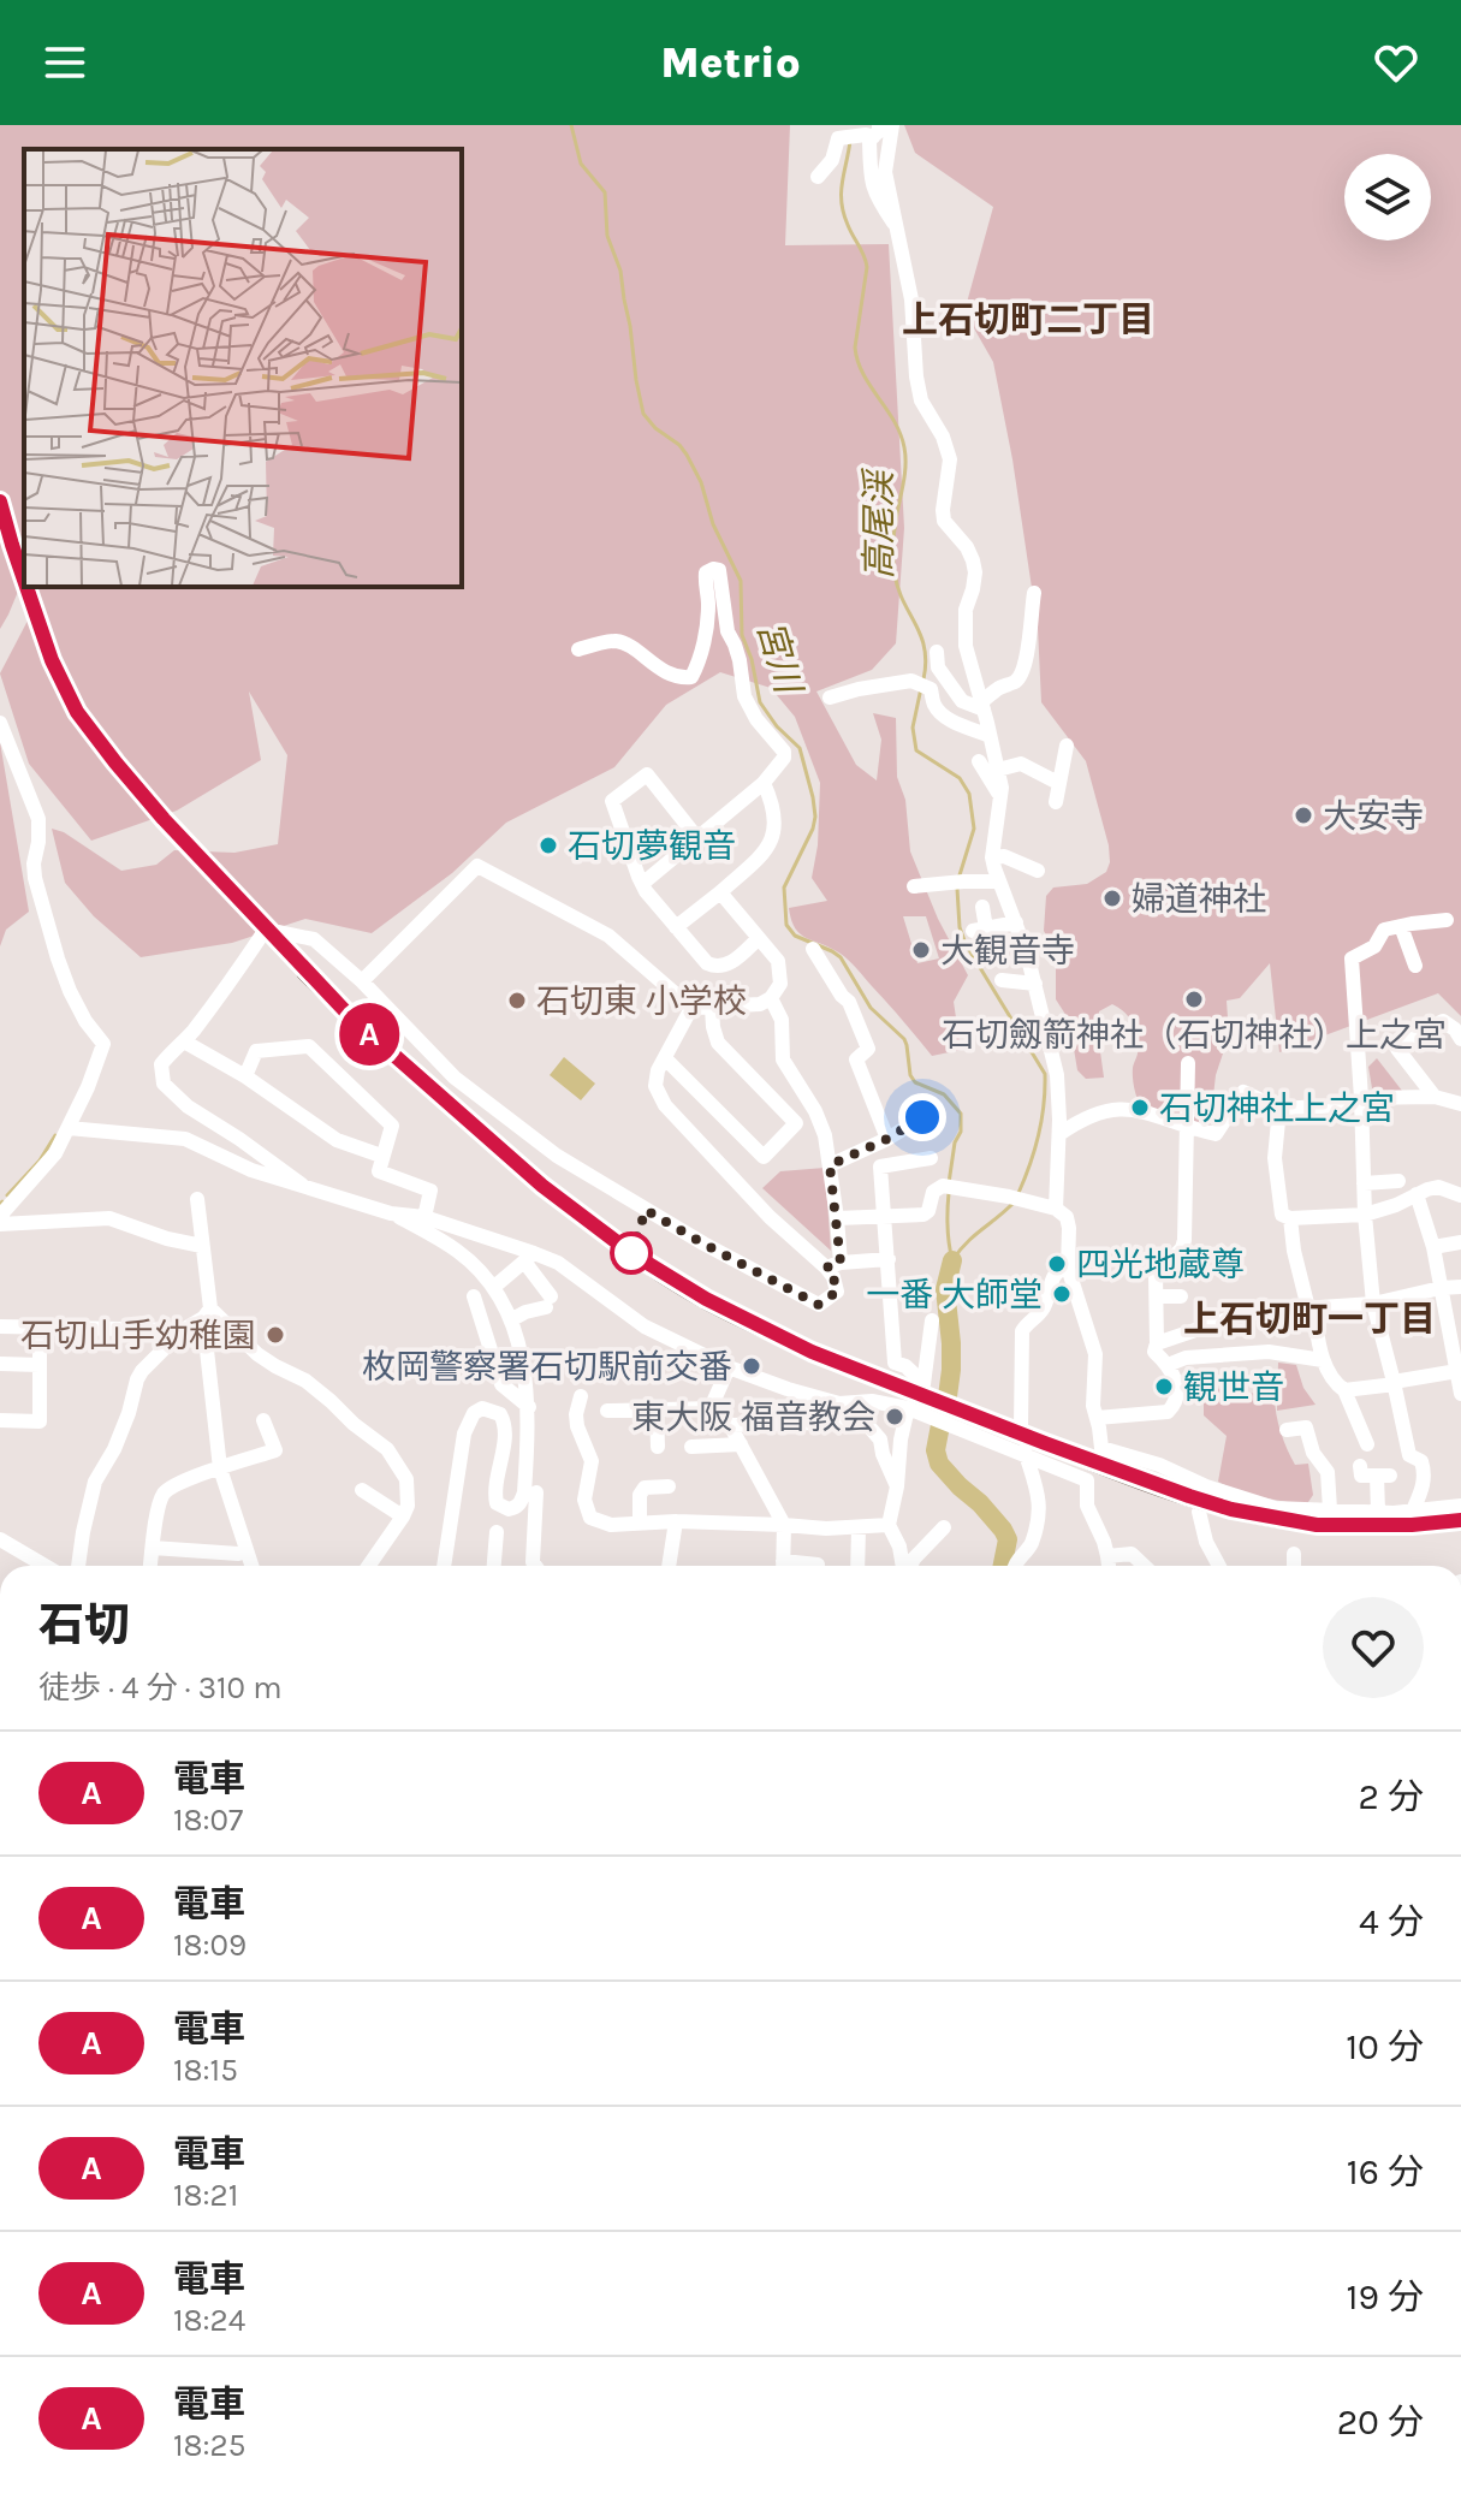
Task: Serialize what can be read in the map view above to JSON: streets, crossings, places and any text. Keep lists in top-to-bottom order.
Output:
{
  "districts": ["上石切町二丁目", "上石切町一丁目"],
  "water": ["高尾渓", "宮川"],
  "places": [
    "大安寺",
    "石切夢観音",
    "婦道神社",
    "大観音寺",
    "石切劔箭神社（石切神社）上之宮",
    "石切東 小学校",
    "石切神社上之宮",
    "四光地蔵尊",
    "一番 大師堂",
    "石切山手幼稚園",
    "枚岡警察署石切駅前交番",
    "観世音",
    "東大阪 福音教会"
  ],
  "page": {
    "header": "Metrio",
    "on_map": "A",
    "heading": ["石切", "徒歩 · 4 分 · 310 m"],
    "list": [
      {
        "mark": "A",
        "name": "電車",
        "note": "18:07",
        "value": "2 分"
      },
      {
        "mark": "A",
        "name": "電車",
        "note": "18:09",
        "value": "4 分"
      },
      {
        "mark": "A",
        "name": "電車",
        "note": "18:15",
        "value": "10 分"
      },
      {
        "mark": "A",
        "name": "電車",
        "note": "18:21",
        "value": "16 分"
      },
      {
        "mark": "A",
        "name": "電車",
        "note": "18:24",
        "value": "19 分"
      },
      {
        "mark": "A",
        "name": "電車",
        "note": "18:25",
        "value": "20 分"
      }
    ]
  }
}
